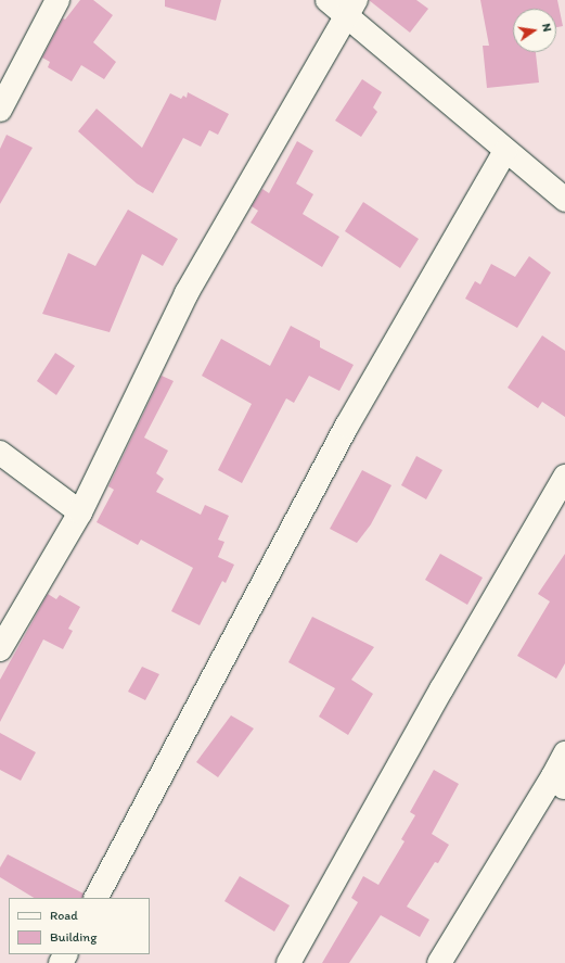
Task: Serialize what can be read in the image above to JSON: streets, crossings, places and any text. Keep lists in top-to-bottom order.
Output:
{
  "legend": ["Road", "Building"],
  "north": "right"
}
